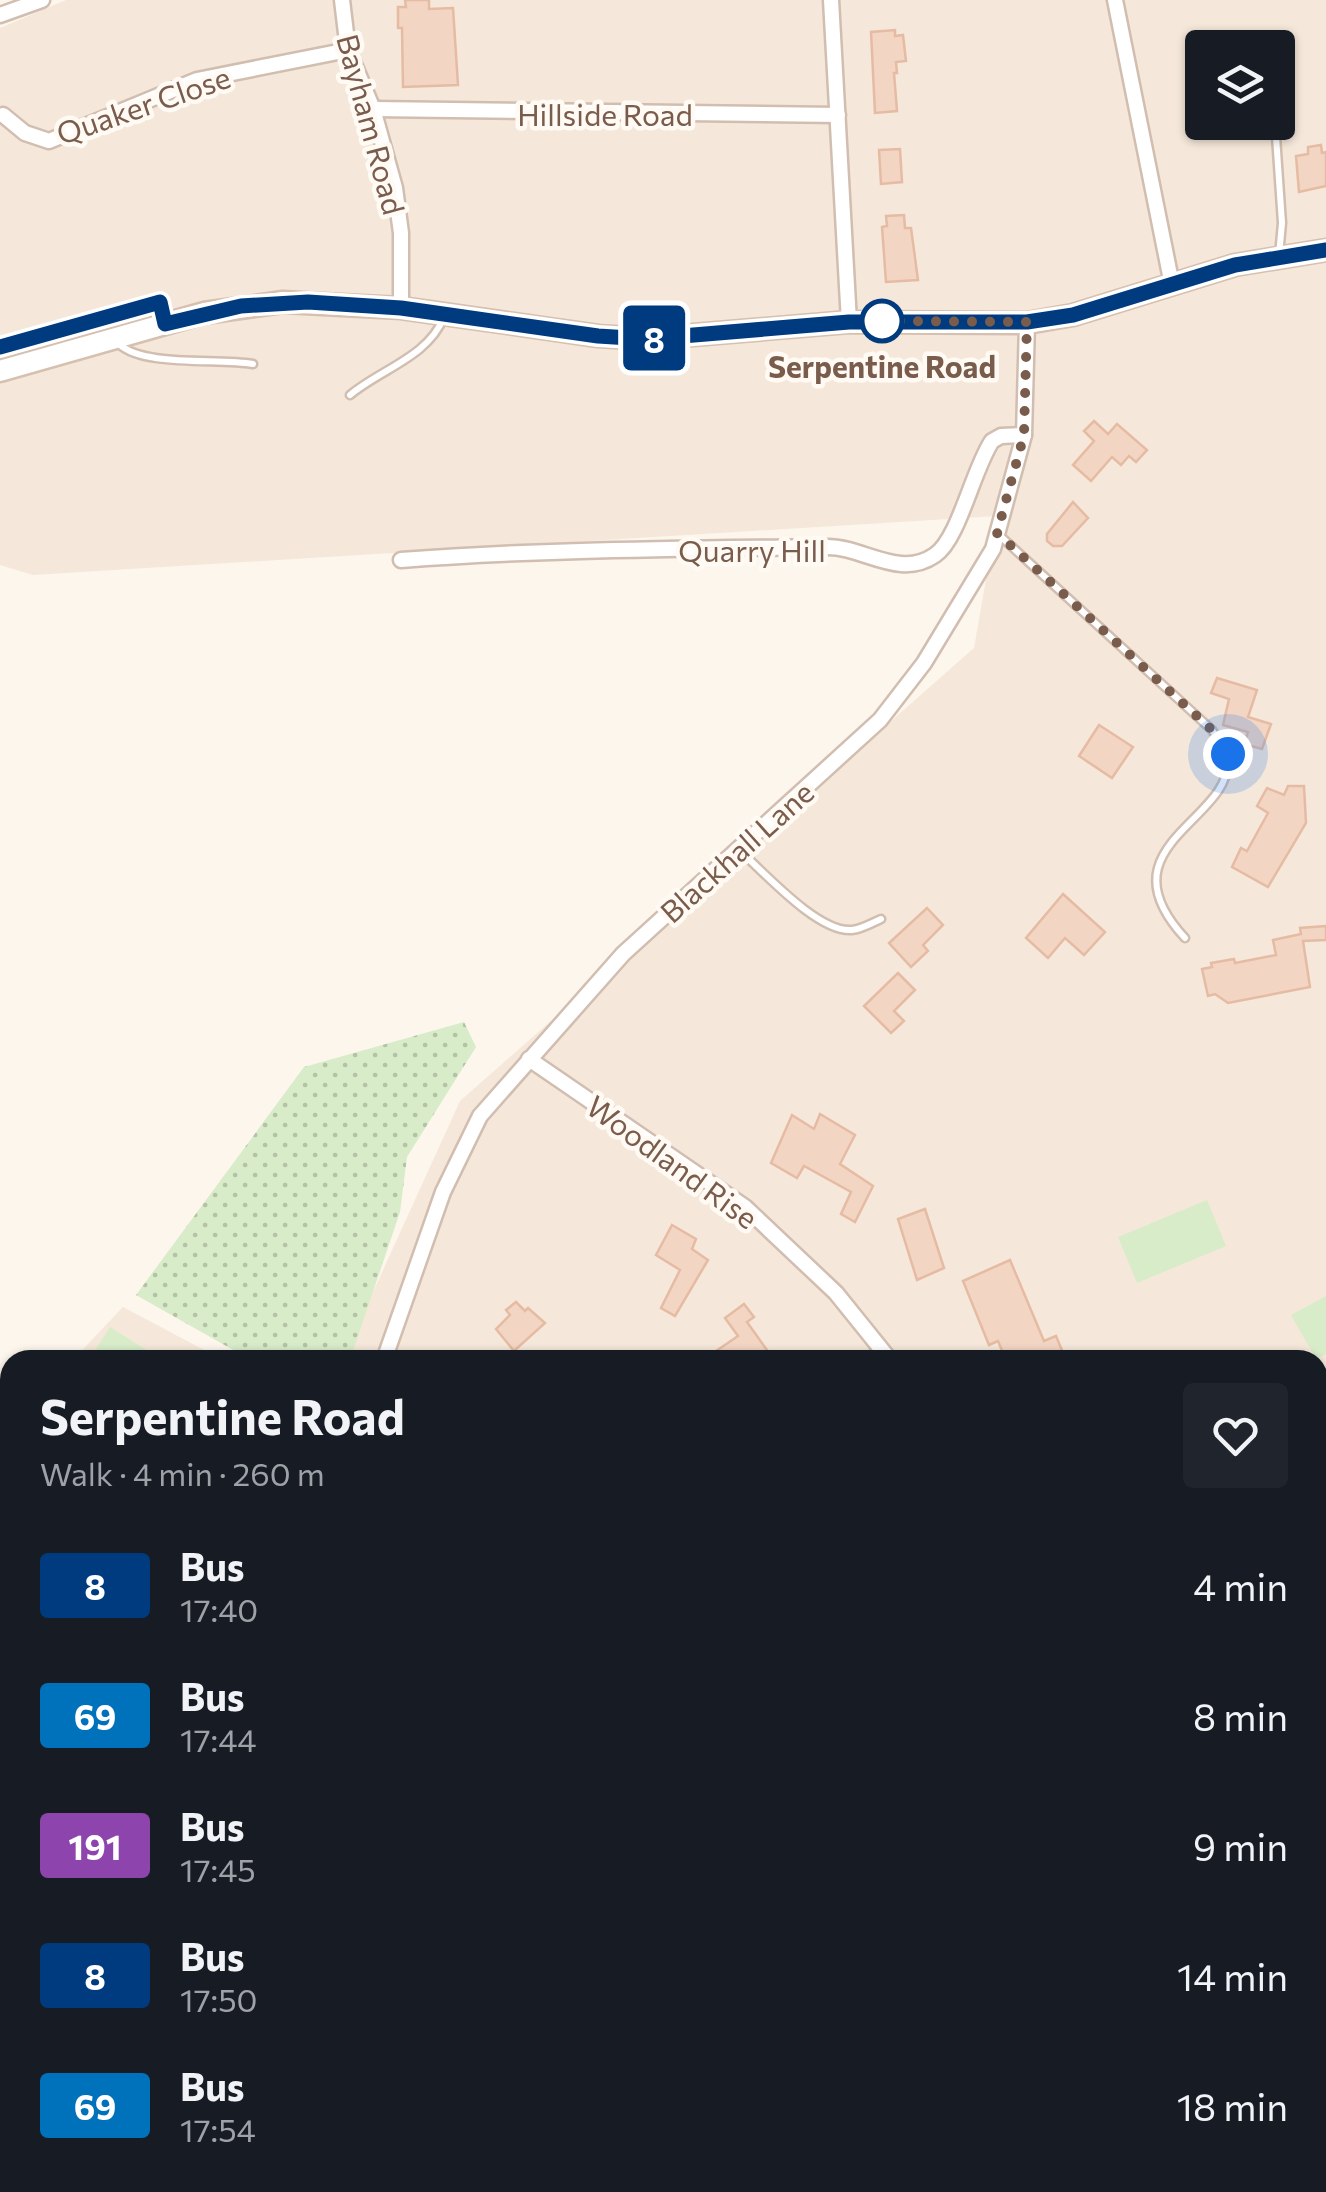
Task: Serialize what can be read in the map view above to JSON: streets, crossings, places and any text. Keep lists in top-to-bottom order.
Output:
{
  "streets": {
    "street": [
      "Quaker Close",
      "Hillside Road",
      "Bayham Road",
      "Quarry Hill",
      "Blackhall Lane",
      "Woodland Rise"
    ]
  },
  "crossings": [
    ["Quaker Close", "Bayham Road"],
    ["Hillside Road", "Bayham Road"],
    ["Quarry Hill", "Blackhall Lane"],
    ["Blackhall Lane", "Woodland Rise"]
  ],
  "places": ["Serpentine Road"],
  "lines": ["bus line 8"],
  "page": {
    "on_map": "8",
    "heading": ["Serpentine Road", "Walk · 4 min · 260 m"],
    "list": [
      {
        "mark": "8",
        "name": "Bus",
        "note": "17:40",
        "value": "4 min"
      },
      {
        "mark": "69",
        "name": "Bus",
        "note": "17:44",
        "value": "8 min"
      },
      {
        "mark": "191",
        "name": "Bus",
        "note": "17:45",
        "value": "9 min"
      },
      {
        "mark": "8",
        "name": "Bus",
        "note": "17:50",
        "value": "14 min"
      },
      {
        "mark": "69",
        "name": "Bus",
        "note": "17:54",
        "value": "18 min"
      }
    ]
  }
}
